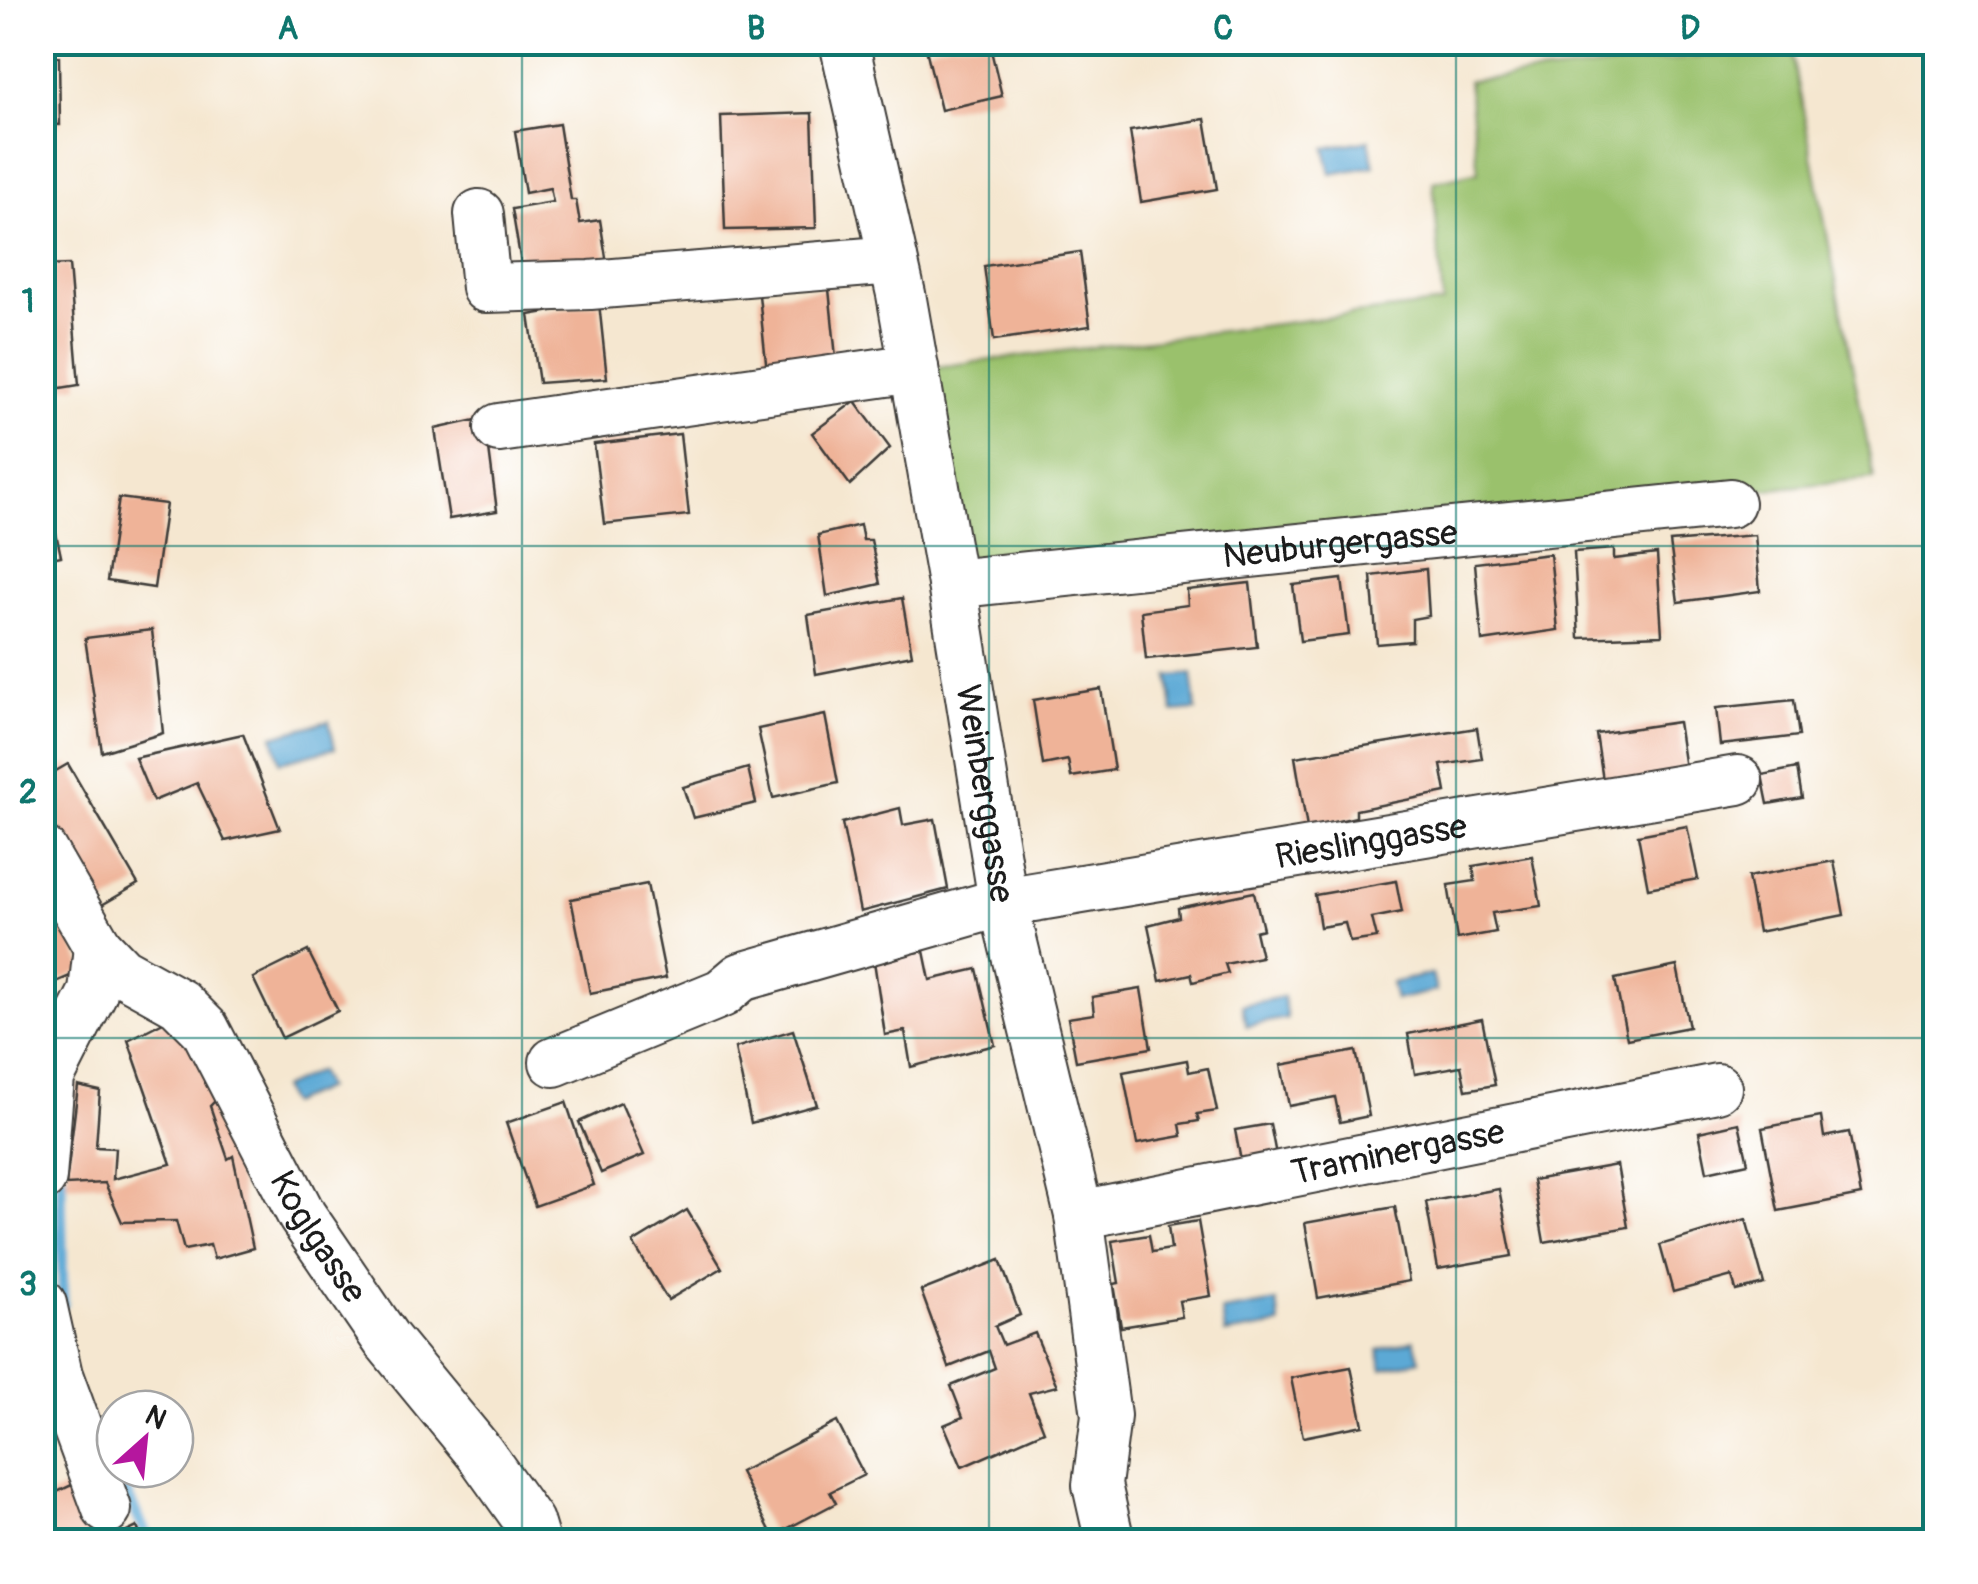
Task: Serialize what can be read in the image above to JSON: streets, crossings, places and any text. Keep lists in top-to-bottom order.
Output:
{
  "streets": {
    "street": [
      "Neuburgergasse",
      "Weinberggasse",
      "Rieslinggasse",
      "Traminergasse",
      "Koglgasse"
    ]
  },
  "crossings": [
    ["Neuburgergasse", "Weinberggasse"],
    ["Weinberggasse", "Rieslinggasse"],
    ["Weinberggasse", "Traminergasse"]
  ],
  "north": "top right",
  "grid": {
    "columns": [
      "A",
      "B",
      "C",
      "D"
    ],
    "rows": ["1", "2", "3"]
  }
}
